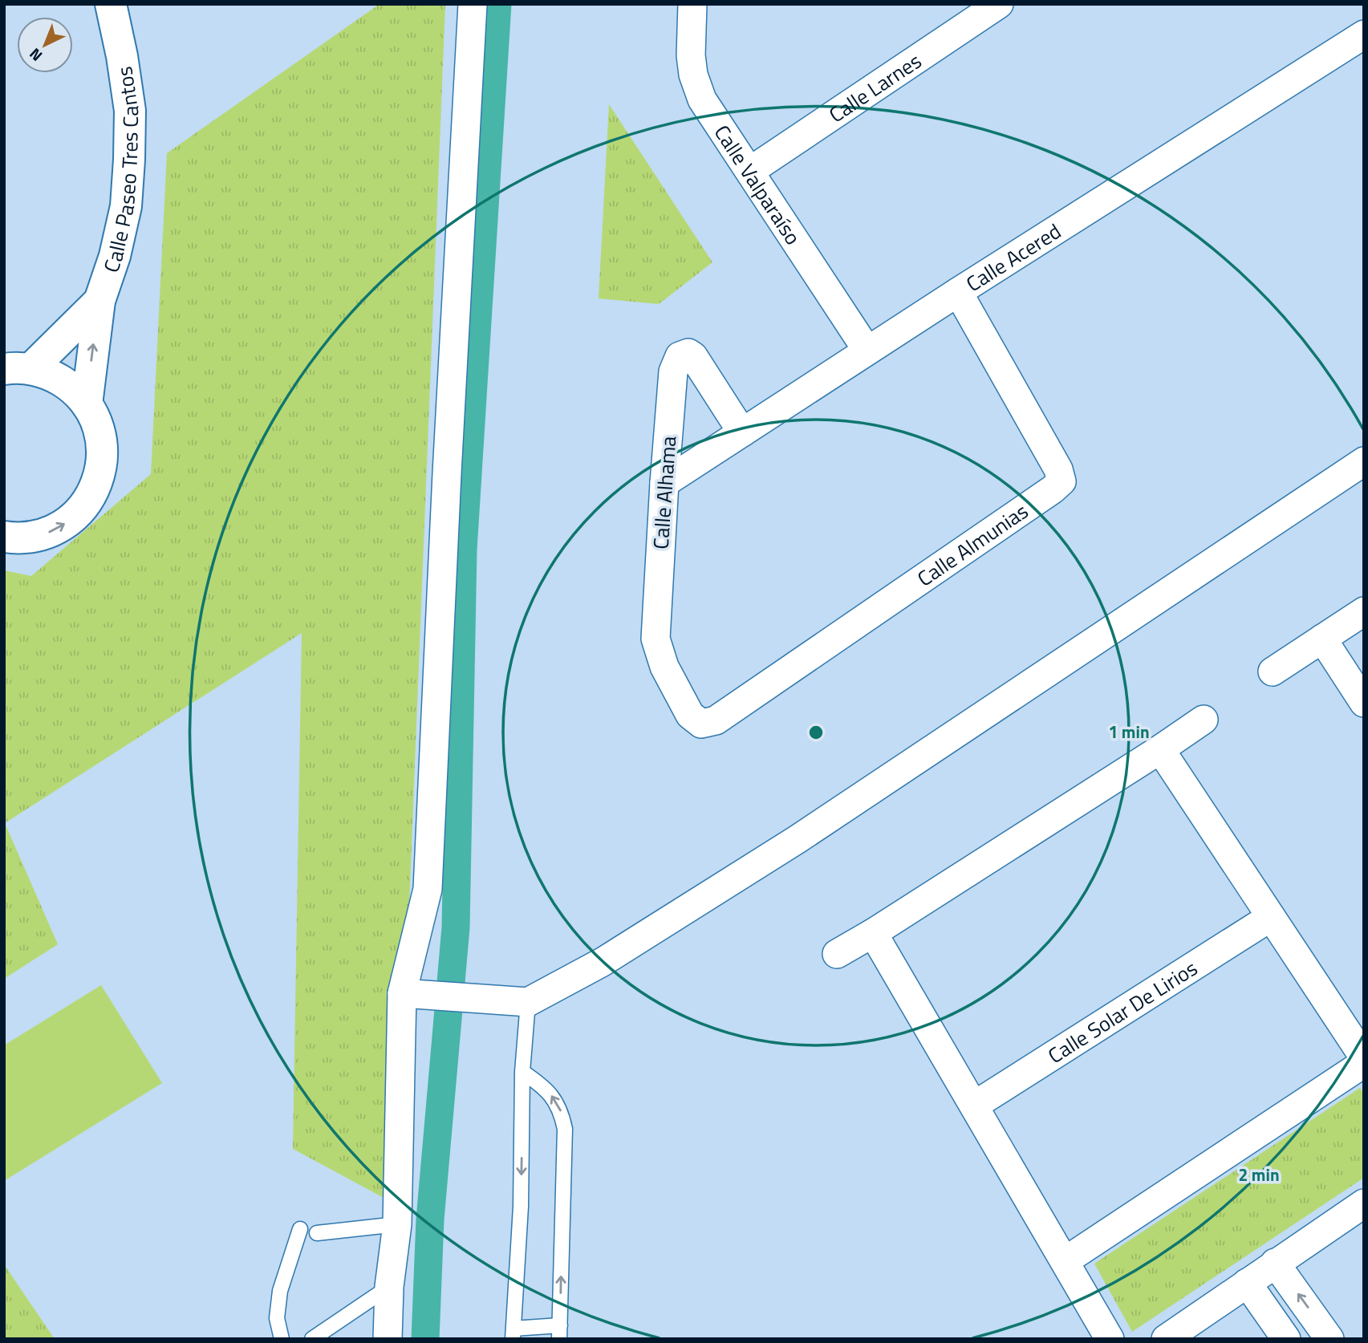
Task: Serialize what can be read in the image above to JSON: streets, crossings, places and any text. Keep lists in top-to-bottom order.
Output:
{
  "streets": {
    "street": [
      "Calle Larnes",
      "Calle Paseo Tres Cantos",
      "Calle Valparaíso",
      "Calle Acered",
      "Calle Alhama",
      "Calle Almunias",
      "Calle Solar De Lirios"
    ]
  },
  "crossings": [
    ["Calle Larnes", "Calle Valparaíso"],
    ["Calle Valparaíso", "Calle Acered"],
    ["Calle Acered", "Calle Alhama"],
    ["Calle Acered", "Calle Almunias"],
    ["Calle Alhama", "Calle Almunias"]
  ],
  "north": "bottom left",
  "rings": ["1 min", "2 min"]
}
